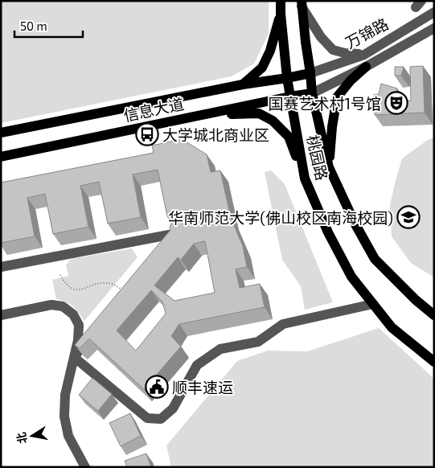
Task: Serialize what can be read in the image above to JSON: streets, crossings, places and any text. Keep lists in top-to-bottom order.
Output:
{
  "streets": {
    "main road": ["信息大道", "桃园路"],
    "street": ["万锦路"]
  },
  "crossings": [
    ["万锦路", "信息大道"],
    ["万锦路", "桃园路"],
    ["信息大道", "桃园路"]
  ],
  "places": {
    "theatre": ["国赛艺术村1号馆"],
    "bus stop": ["大学城北商业区"],
    "school or university": ["华南师范大学(佛山校区南海校园)"],
    "public building": ["顺丰速运"]
  },
  "scale_bar": "50 m",
  "north": "left"
}
